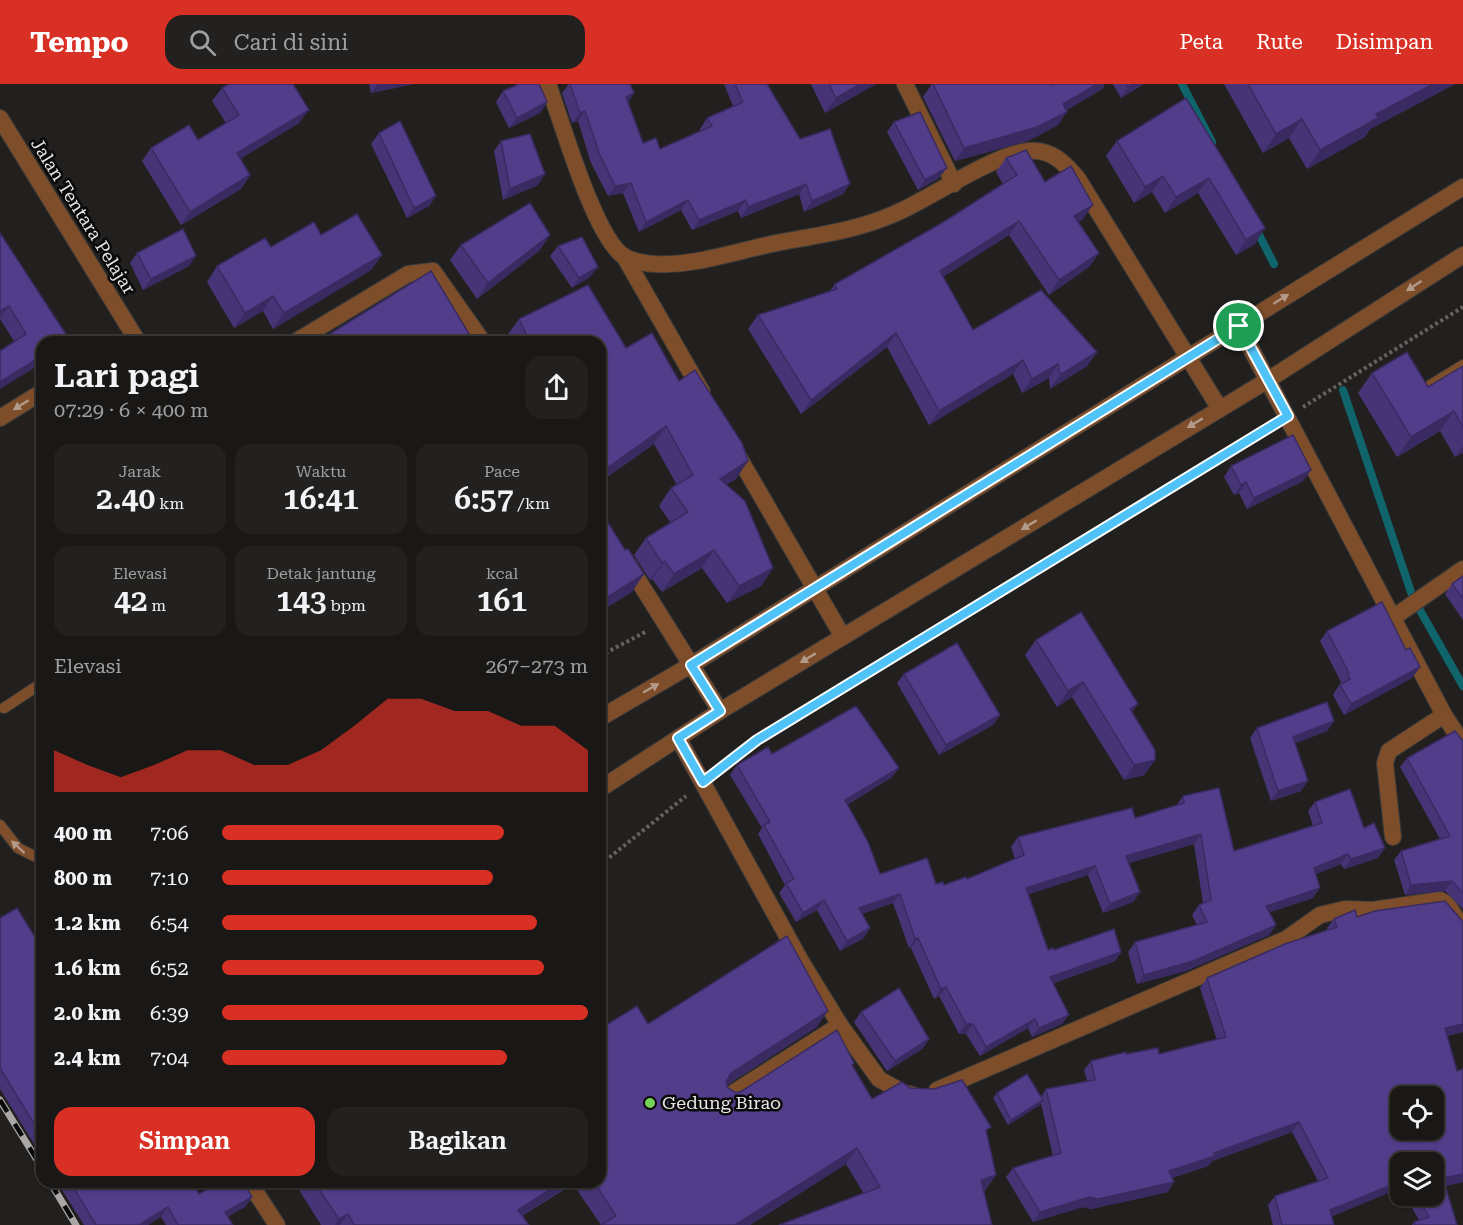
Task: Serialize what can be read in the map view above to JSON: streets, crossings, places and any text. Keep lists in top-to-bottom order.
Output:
{
  "streets": {
    "street": ["Jalan Tentara Pelajar"]
  },
  "places": ["Gedung Birao"],
  "page": {
    "header": "Tempo",
    "search": "Cari di sini",
    "nav": ["Peta", "Rute", "Disimpan"],
    "heading": ["Lari pagi", "07:29 · 6 × 400 m"],
    "stats": [
      ["Jarak", "2.40 km"],
      ["Waktu", "16:41"],
      ["Pace", "6:57 /km"],
      ["Elevasi", "42 m"],
      ["Detak jantung", "143 bpm"],
      ["kcal", "161"]
    ],
    "chart": ["Elevasi", "267–273 m"],
    "list": [
      {
        "name": "400 m",
        "note": "7:06"
      },
      {
        "name": "800 m",
        "note": "7:10"
      },
      {
        "name": "1.2 km",
        "note": "6:54"
      },
      {
        "name": "1.6 km",
        "note": "6:52"
      },
      {
        "name": "2.0 km",
        "note": "6:39"
      },
      {
        "name": "2.4 km",
        "note": "7:04"
      }
    ],
    "buttons": ["Simpan", "Bagikan"]
  }
}
